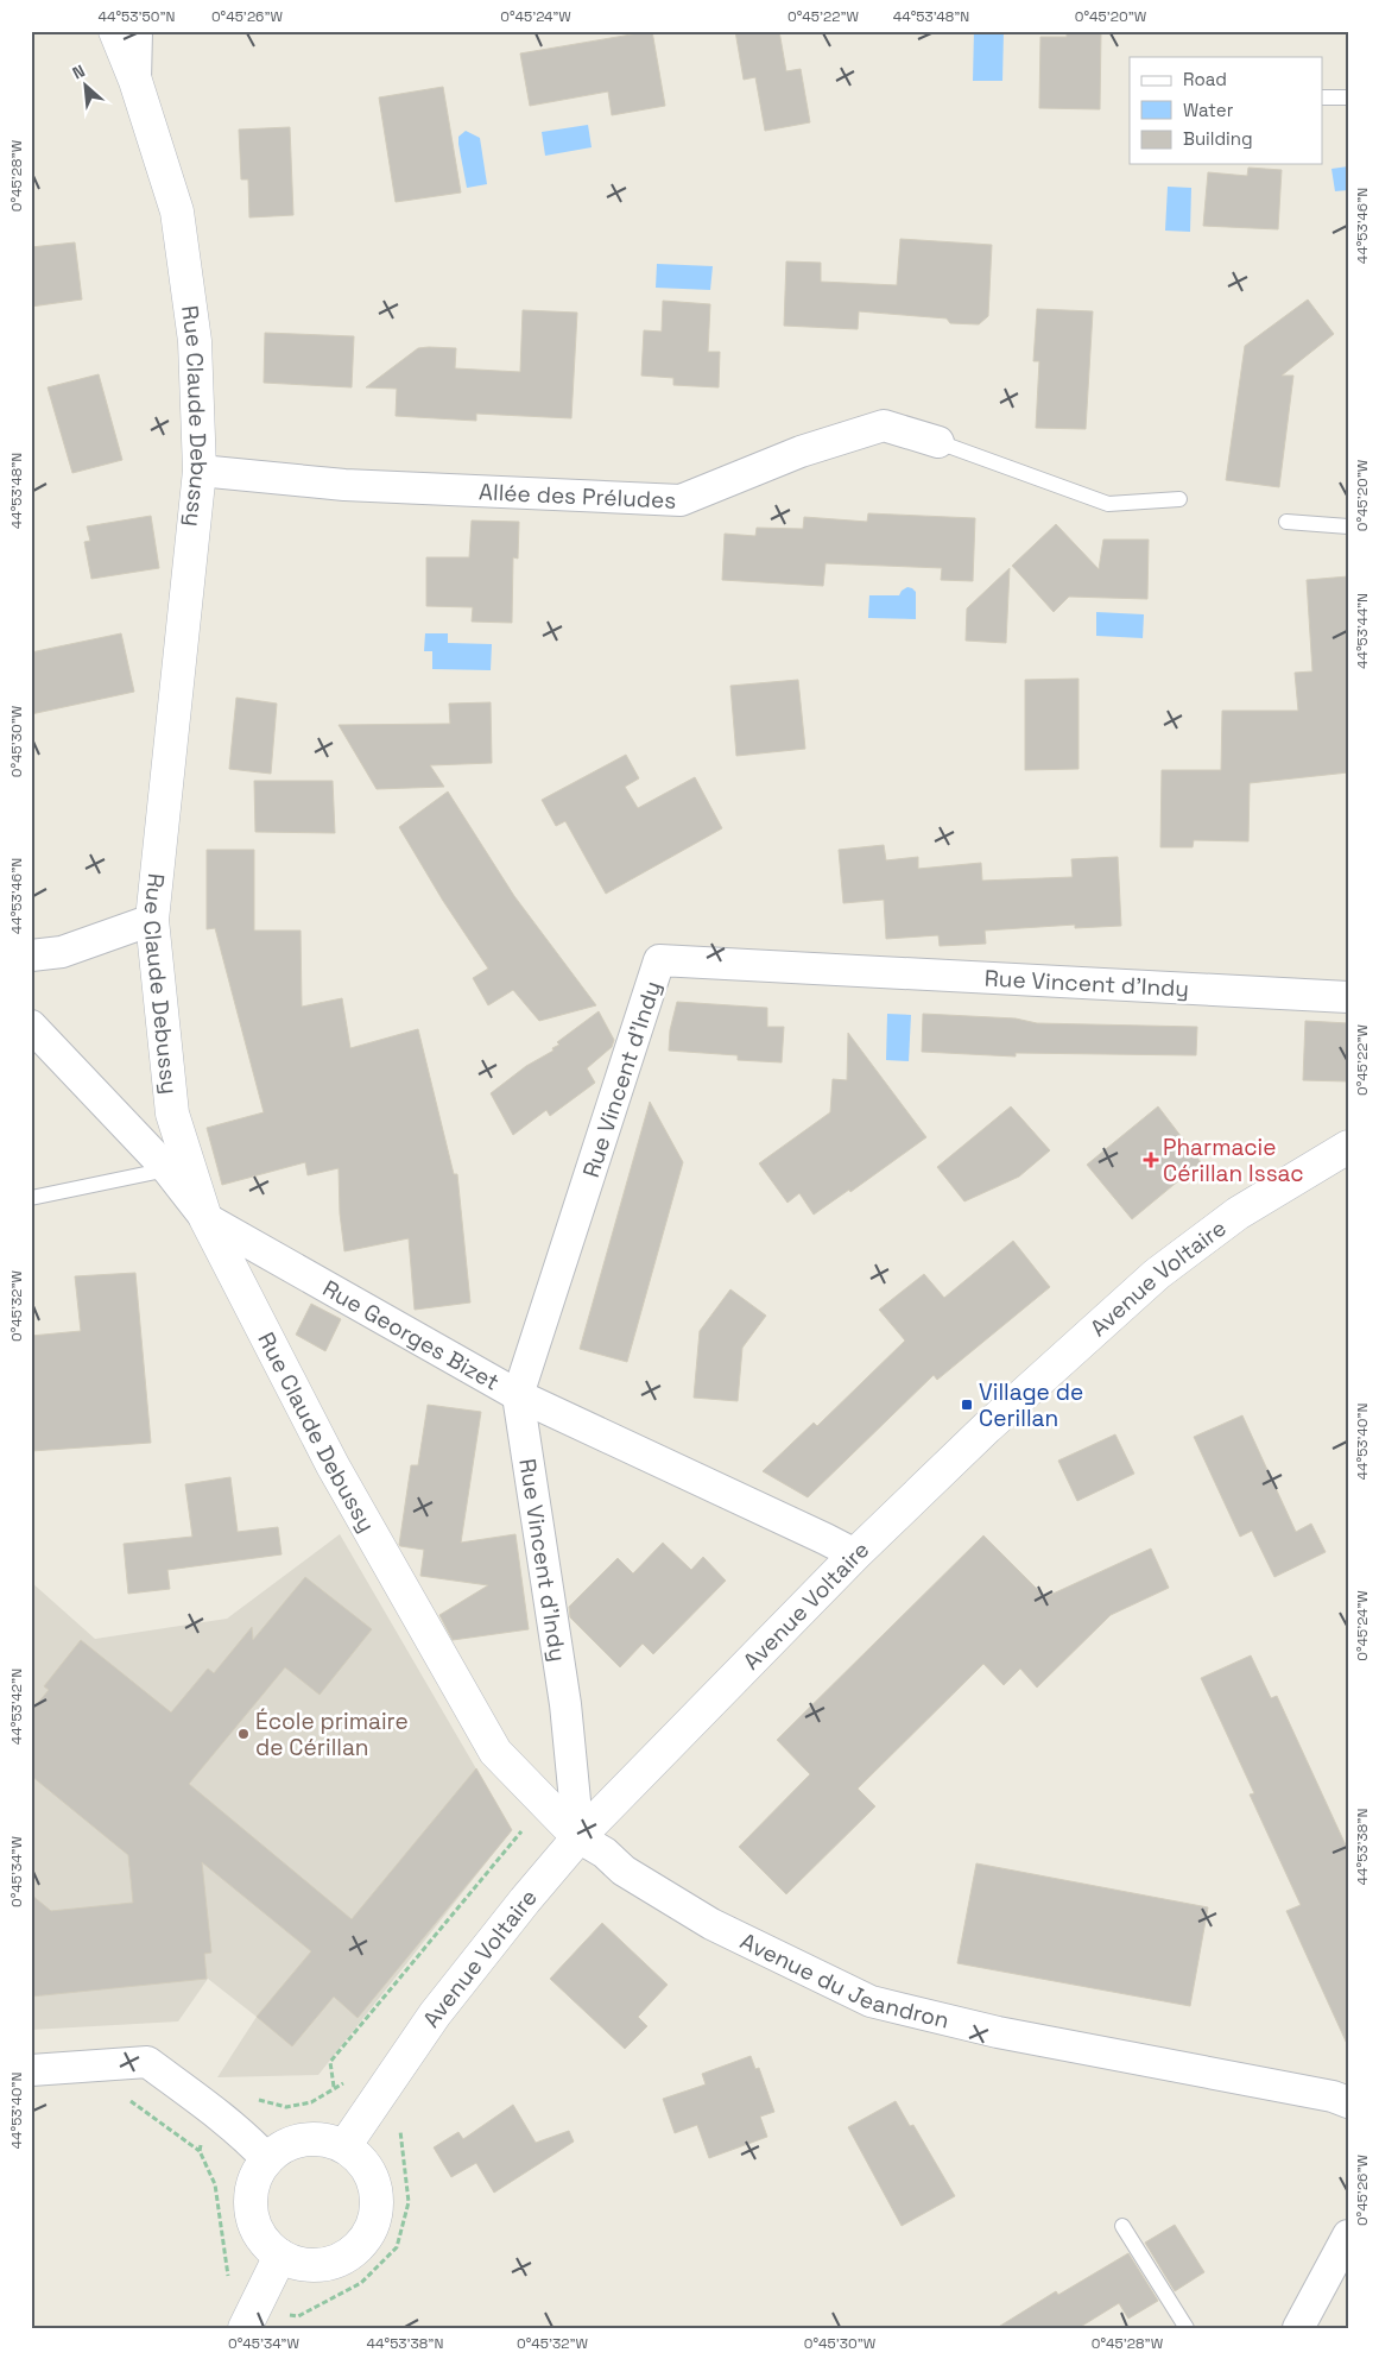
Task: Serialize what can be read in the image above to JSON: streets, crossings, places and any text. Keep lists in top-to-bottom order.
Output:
{
  "streets": {
    "street": [
      "Rue Claude Debussy",
      "Allée des Préludes",
      "Rue Vincent d'Indy",
      "Avenue Voltaire",
      "Rue Georges Bizet",
      "Avenue du Jeandron"
    ]
  },
  "crossings": [
    ["Rue Claude Debussy", "Allée des Préludes"],
    ["Rue Claude Debussy", "Rue Vincent d'Indy"],
    ["Rue Claude Debussy", "Avenue Voltaire"],
    ["Rue Claude Debussy", "Rue Georges Bizet"],
    ["Rue Claude Debussy", "Avenue du Jeandron"],
    ["Rue Vincent d'Indy", "Avenue Voltaire"],
    ["Rue Vincent d'Indy", "Rue Georges Bizet"],
    ["Rue Vincent d'Indy", "Avenue du Jeandron"],
    ["Avenue Voltaire", "Rue Georges Bizet"],
    ["Avenue Voltaire", "Avenue du Jeandron"]
  ],
  "places": {
    "health": ["Pharmacie Cérillan Issac"],
    "transit": ["Village de Cerillan"],
    "other": ["École primaire de Cérillan"]
  },
  "legend": ["Road", "Water", "Building"],
  "north": "top left",
  "coordinates": [
    "44°53'50\"N",
    "0°45'26\"W",
    "0°45'24\"W",
    "0°45'22\"W",
    "44°53'48\"N",
    "0°45'20\"W",
    "0°45'28\"W",
    "44°53'46\"N",
    "44°53'44\"N",
    "0°45'30\"W",
    "0°45'32\"W",
    "44°53'40\"N",
    "44°53'42\"N",
    "44°53'38\"N",
    "0°45'34\"W"
  ]
}
